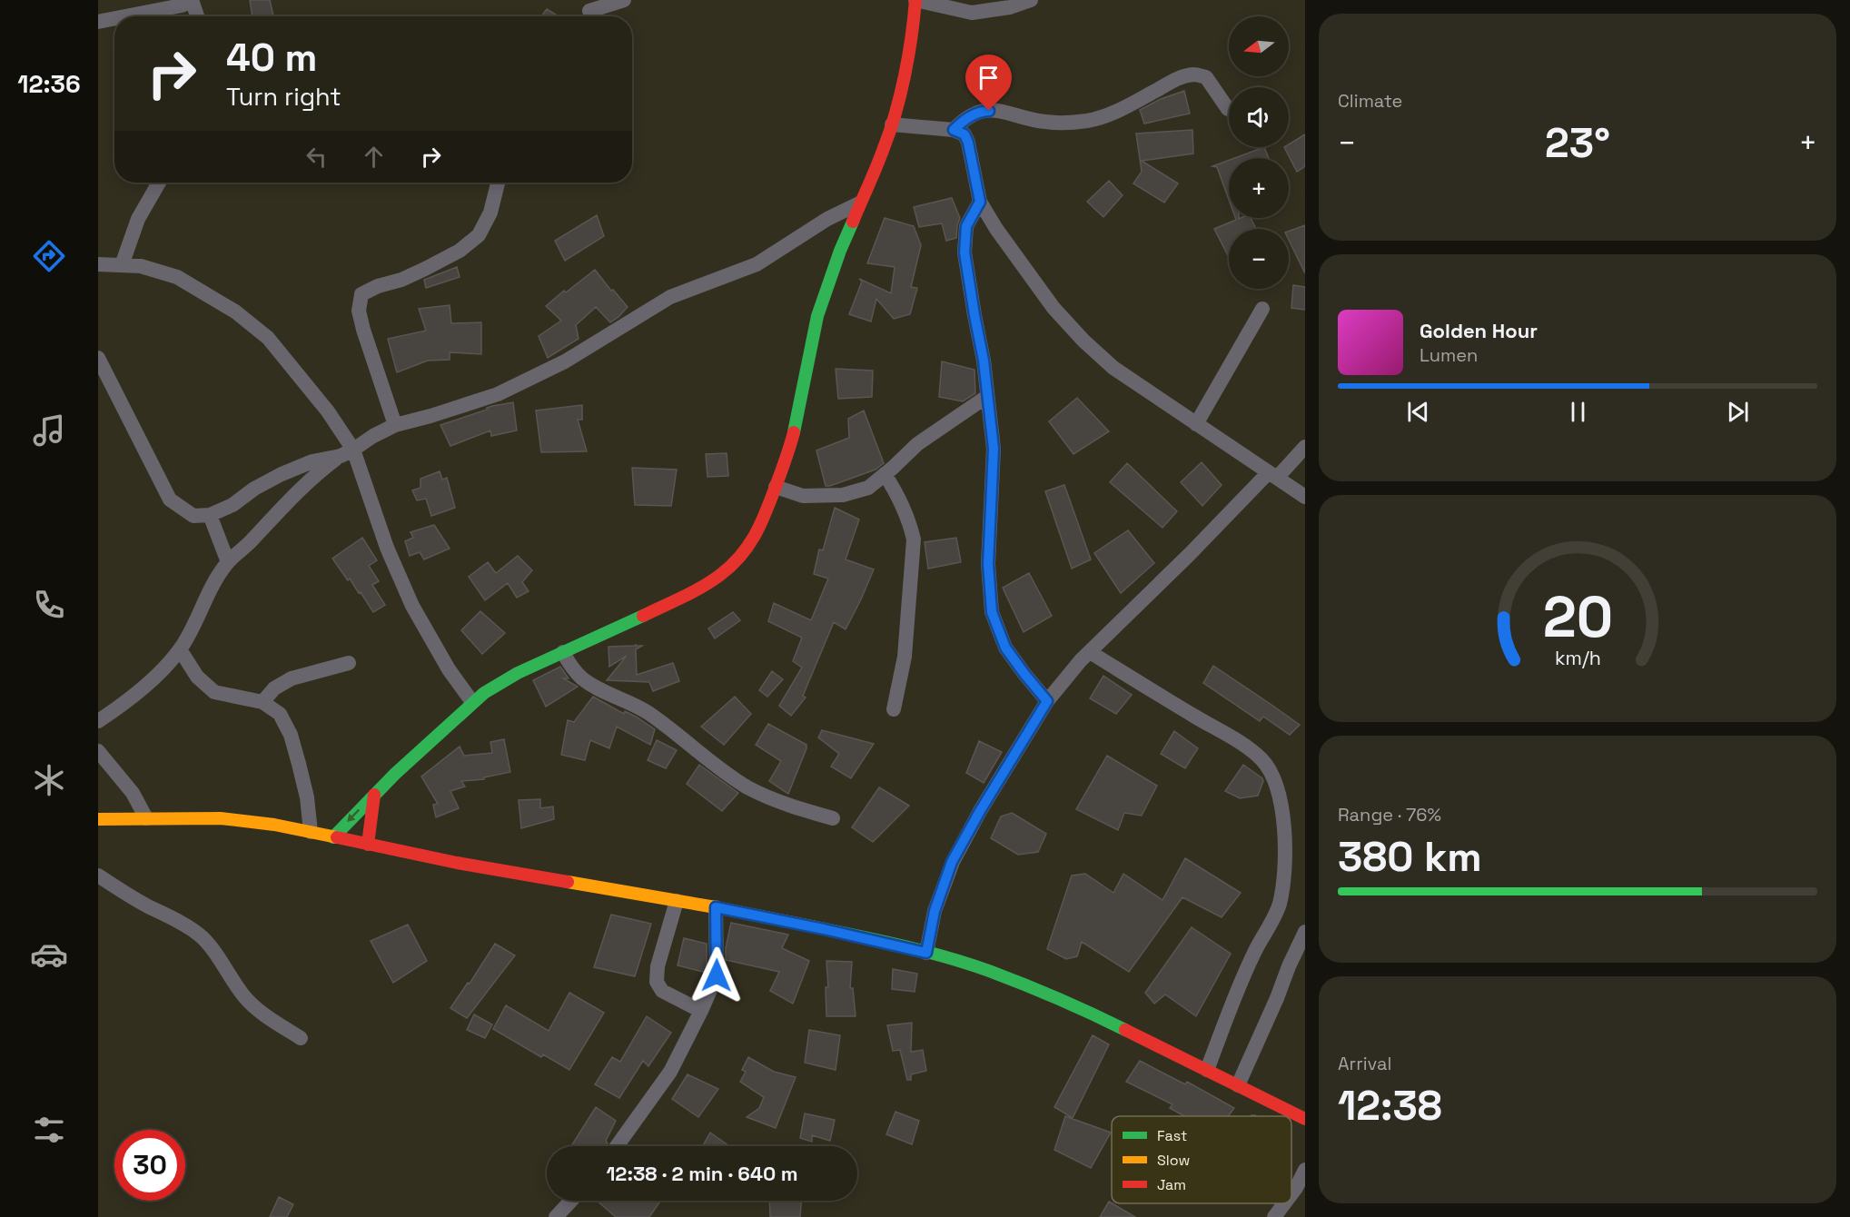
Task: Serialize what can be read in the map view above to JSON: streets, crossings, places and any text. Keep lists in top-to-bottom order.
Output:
{
  "legend": ["Fast", "Slow", "Jam"],
  "north": "left",
  "page": {
    "tabs": "12:36",
    "tile": [
      "Climate",
      ["Range · 76%", "380 km"],
      ["Arrival", "12:38"]
    ],
    "map_buttons": ["+", "−"],
    "turn": ["40 m", "Turn right"],
    "heat": ["−", "23°", "+"],
    "song": ["Golden Hour", "Lumen"],
    "limit": "30",
    "trip": "12:38 · 2 min · 640 m",
    "gauge": ["20", "km/h"]
  }
}
